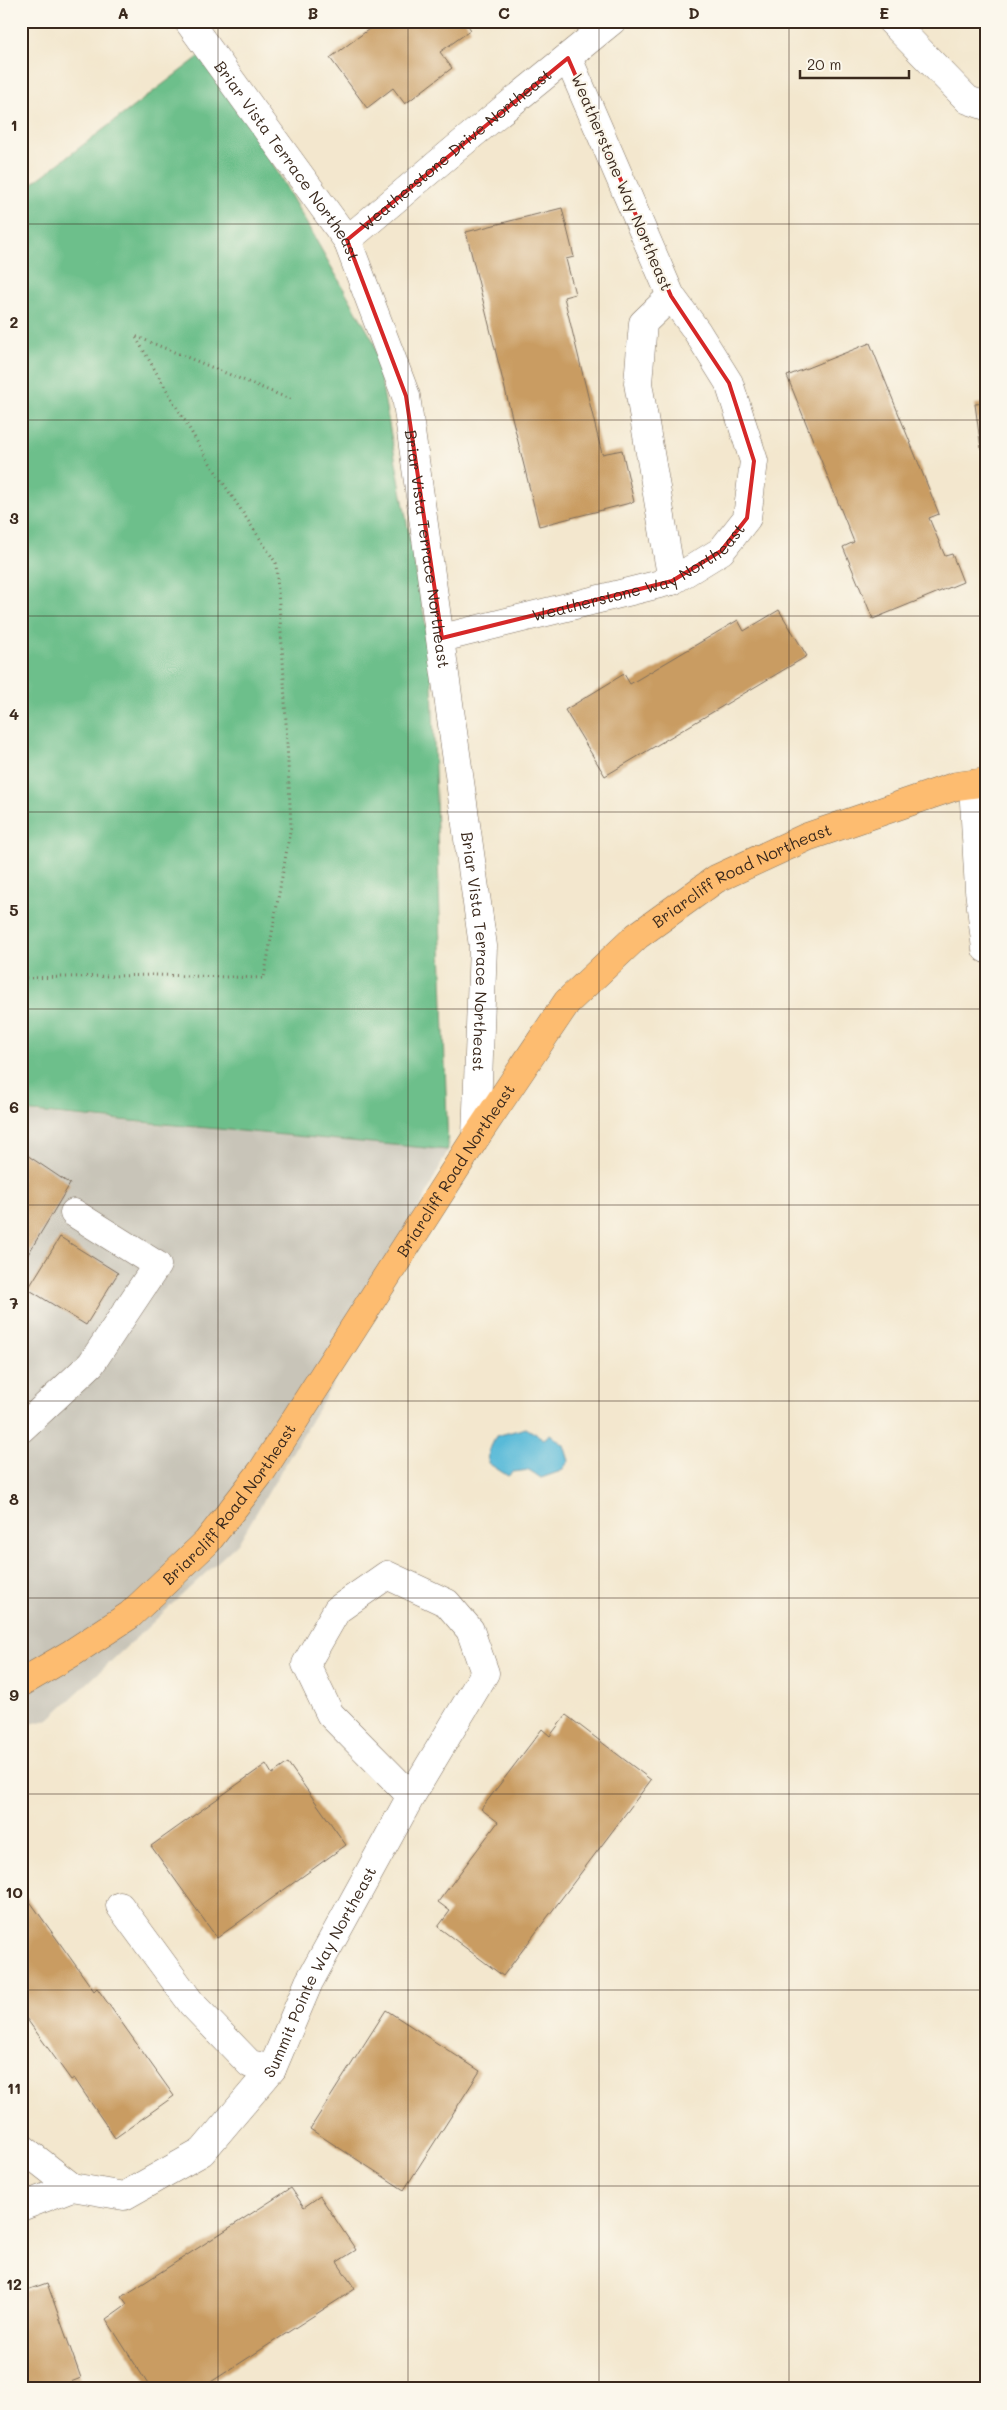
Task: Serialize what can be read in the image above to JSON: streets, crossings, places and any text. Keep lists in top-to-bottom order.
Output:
{
  "streets": {
    "main road": ["Briarcliff Road Northeast"],
    "street": [
      "Weatherstone Drive Northeast",
      "Briar Vista Terrace Northeast",
      "Weatherstone Way Northeast",
      "Summit Pointe Way Northeast"
    ]
  },
  "crossings": [
    ["Weatherstone Drive Northeast", "Briar Vista Terrace Northeast"],
    ["Weatherstone Drive Northeast", "Weatherstone Way Northeast"],
    ["Briar Vista Terrace Northeast", "Weatherstone Way Northeast"],
    ["Briar Vista Terrace Northeast", "Briarcliff Road Northeast"]
  ],
  "scale_bar": "20 m",
  "grid": {
    "columns": [
      "A",
      "B",
      "C",
      "D",
      "E"
    ],
    "rows": [
      "1",
      "2",
      "3",
      "4",
      "5",
      "6",
      "7",
      "8",
      "9",
      "10",
      "11",
      "12"
    ]
  }
}
